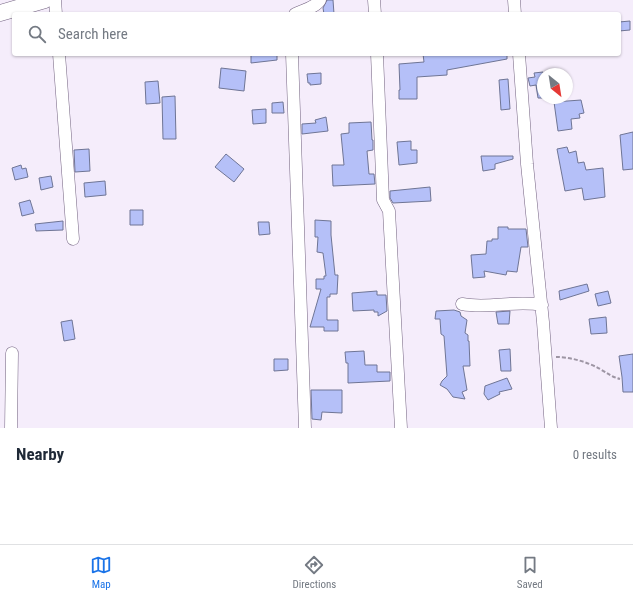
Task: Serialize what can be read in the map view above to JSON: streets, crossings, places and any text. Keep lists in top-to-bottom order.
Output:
{
  "north": "bottom right",
  "page": {
    "search": "Search here",
    "heading": ["Nearby", "0 results"],
    "nav": ["Map", "Directions", "Saved"]
  }
}
